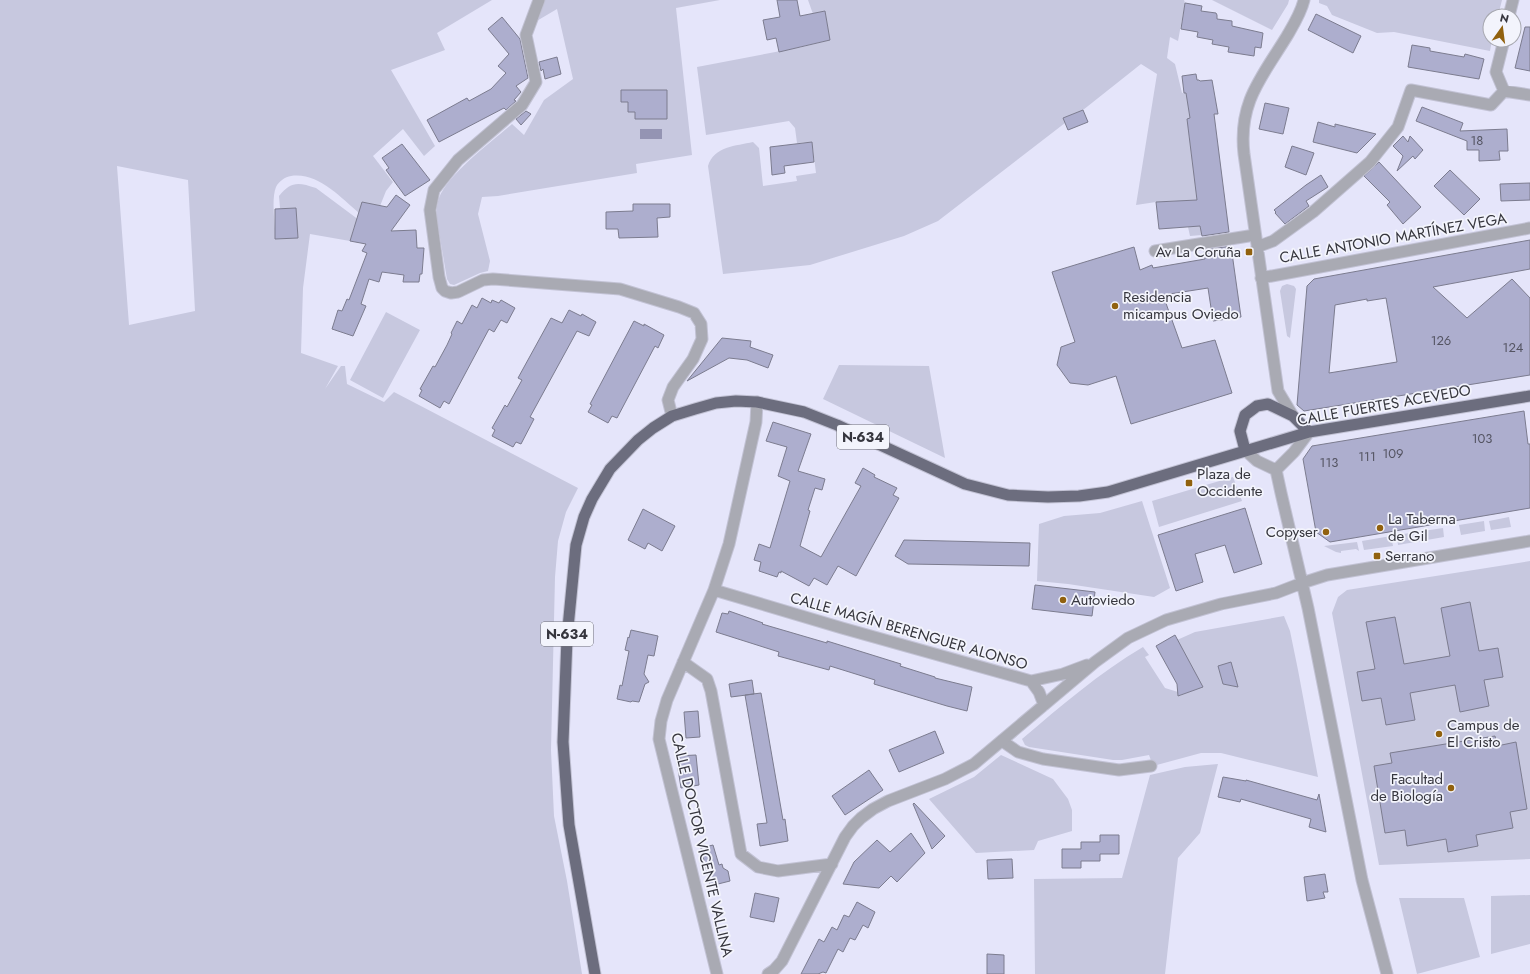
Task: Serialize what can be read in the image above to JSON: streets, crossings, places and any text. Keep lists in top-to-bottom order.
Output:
{
  "streets": {
    "highway": ["CALLE FUERTES ACEVEDO", "N-634"],
    "street": ["CALLE ANTONIO MARTÍNEZ VEGA", "CALLE MAGÍN BERENGUER ALONSO", "CALLE DOCTOR VICENTE VALLINA"]
  },
  "crossings": [
    ["CALLE FUERTES ACEVEDO", "N-634"],
    ["CALLE FUERTES ACEVEDO", "CALLE DOCTOR VICENTE VALLINA"],
    ["N-634", "CALLE DOCTOR VICENTE VALLINA"],
    ["CALLE MAGÍN BERENGUER ALONSO", "CALLE DOCTOR VICENTE VALLINA"]
  ],
  "places": {
    "transit": ["Av La Coruña", "Plaza de Occidente", "Serrano"],
    "other": [
      "Residencia micampus Oviedo",
      "La Taberna de Gil",
      "Copyser",
      "Autoviedo",
      "Campus de El Cristo",
      "Facultad de Biología"
    ]
  },
  "house_numbers": [
    "18",
    "126",
    "124",
    "103",
    "109",
    "111",
    "113"
  ],
  "north": "top"
}
